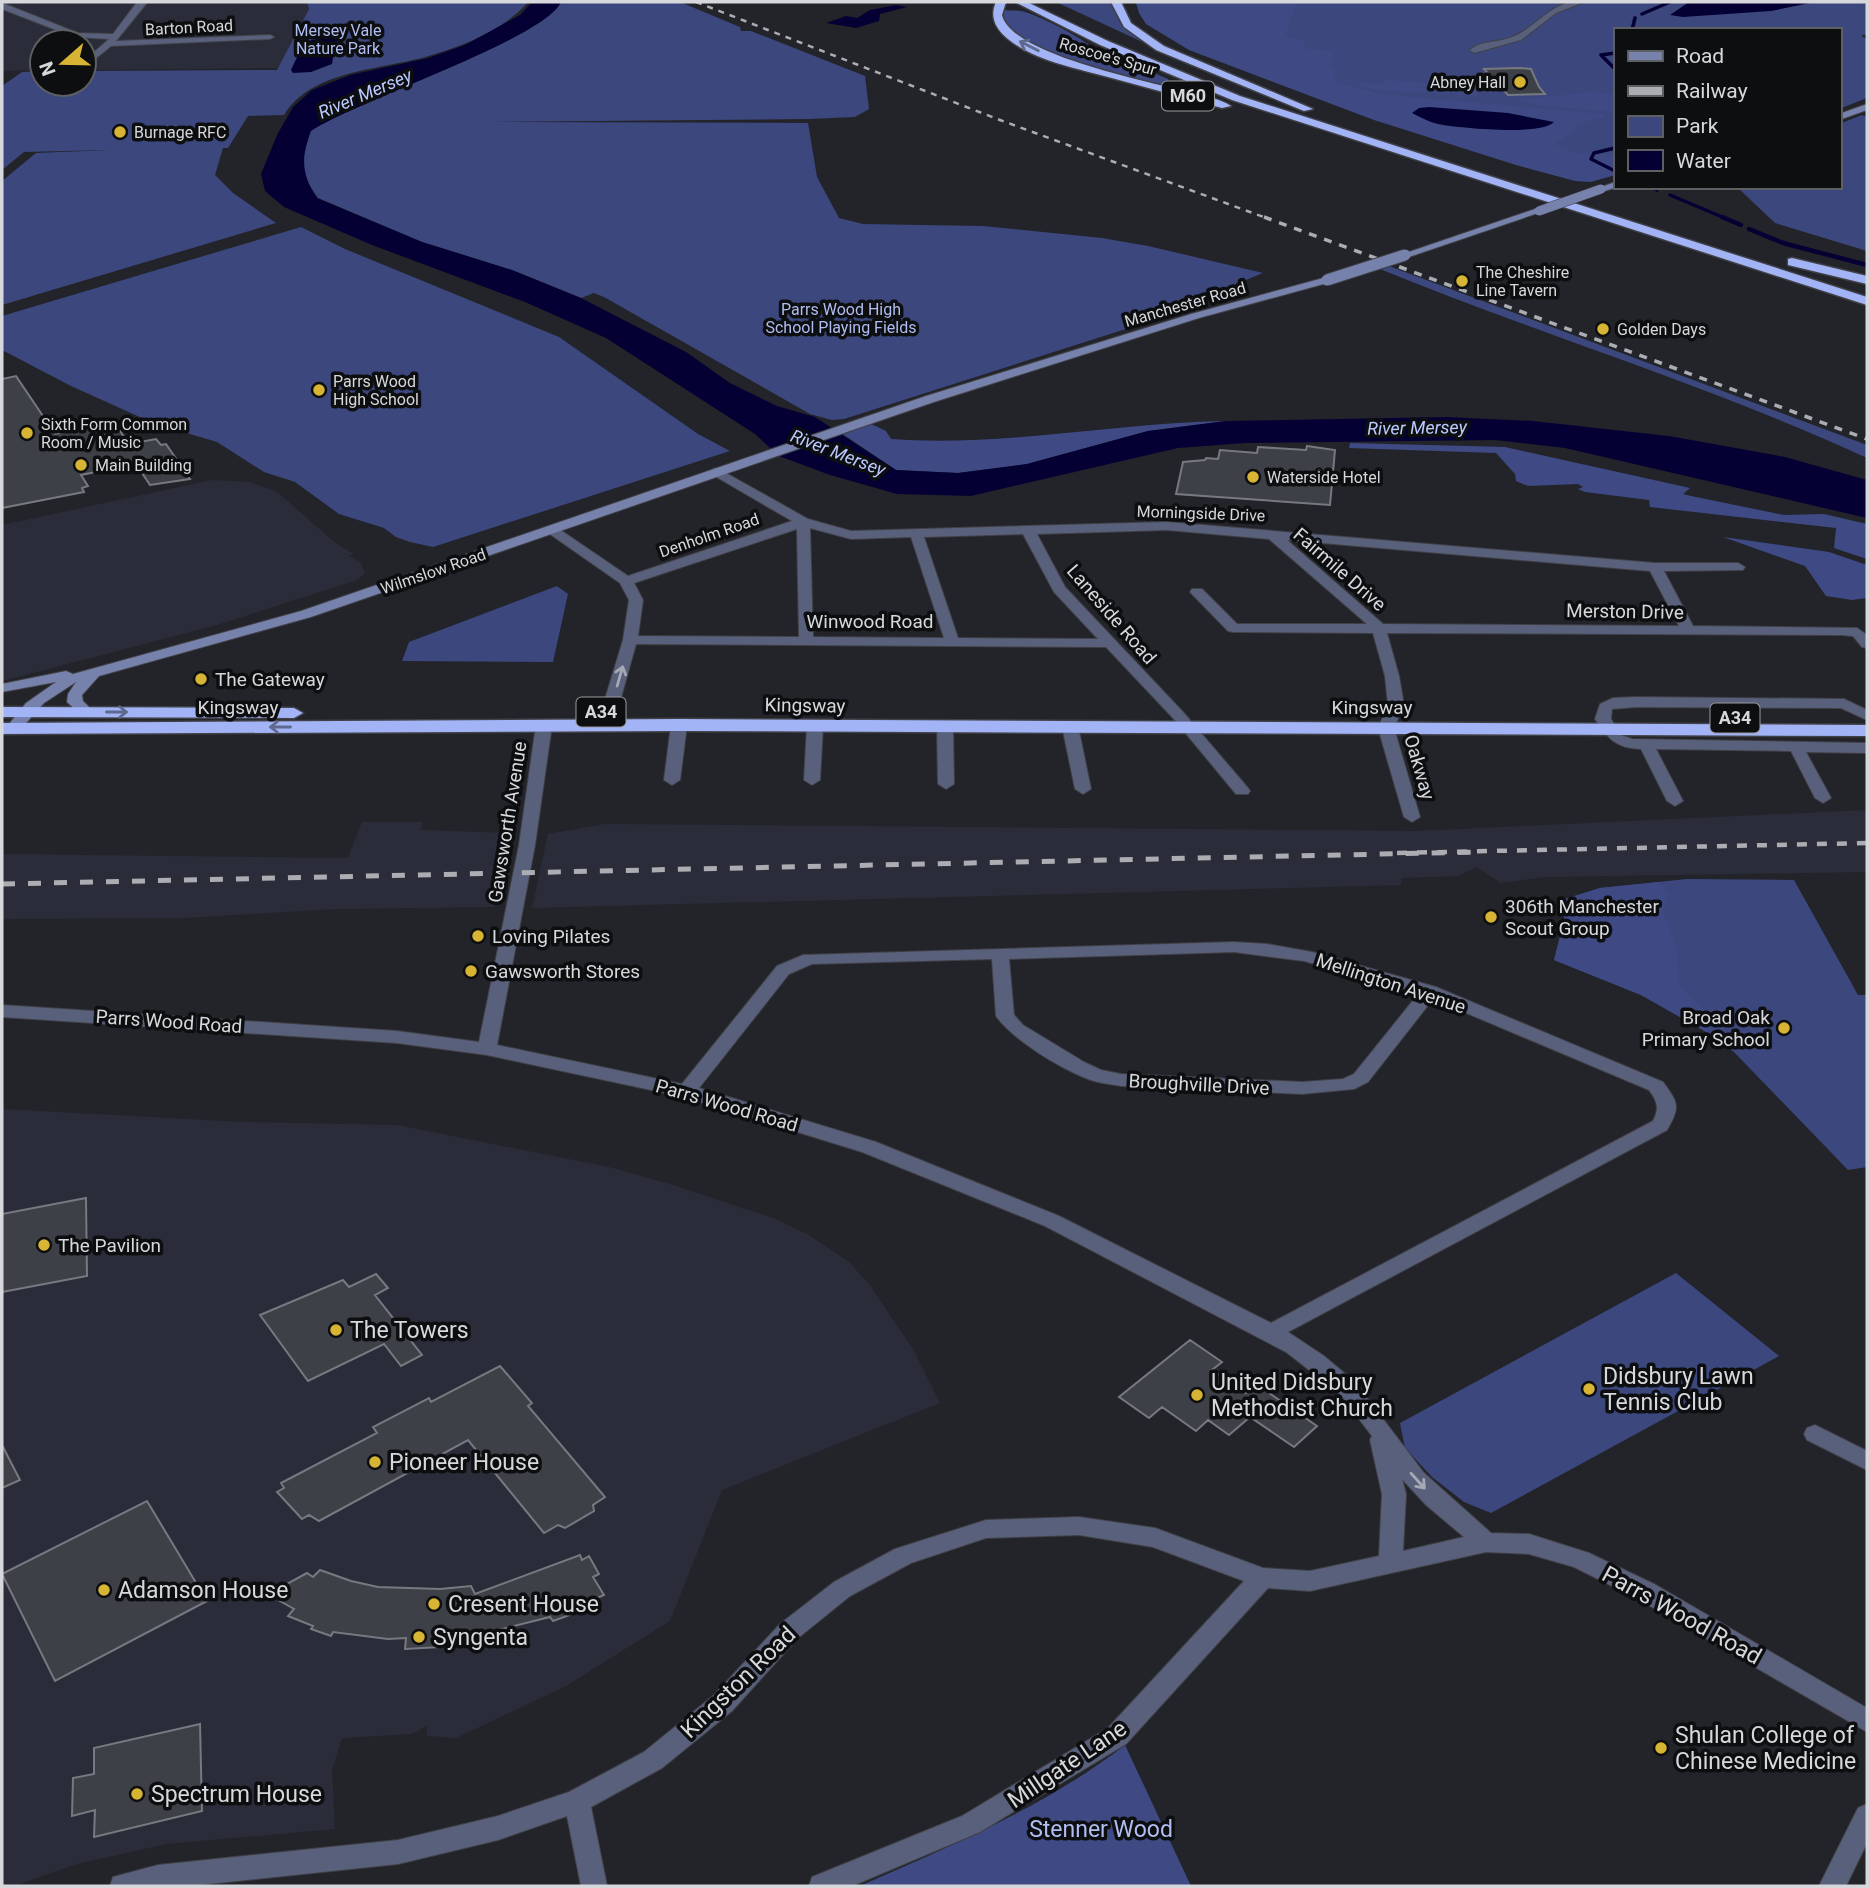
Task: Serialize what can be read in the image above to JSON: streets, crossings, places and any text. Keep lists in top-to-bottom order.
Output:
{
  "streets": {
    "highway": [
      "Roscoe's Spur",
      "M60",
      "Kingsway",
      "A34"
    ],
    "main road": ["Manchester Road", "Wilmslow Road"],
    "street": [
      "Barton Road",
      "Morningside Drive",
      "Denholm Road",
      "Fairmile Drive",
      "Merston Drive",
      "Laneside Road",
      "Winwood Road",
      "Oakway",
      "Gawsworth Avenue",
      "Mellington Avenue",
      "Parrs Wood Road",
      "Broughville Drive",
      "Kingston Road",
      "Millgate Lane"
    ]
  },
  "crossings": [
    ["Roscoe's Spur", "M60"],
    ["Manchester Road", "Wilmslow Road"],
    ["Morningside Drive", "Denholm Road"],
    ["Morningside Drive", "Fairmile Drive"],
    ["Morningside Drive", "Wilmslow Road"],
    ["Morningside Drive", "Laneside Road"],
    ["Fairmile Drive", "Merston Drive"],
    ["Fairmile Drive", "Kingsway"],
    ["Fairmile Drive", "Oakway"],
    ["Wilmslow Road", "Kingsway"],
    ["Laneside Road", "Winwood Road"],
    ["Laneside Road", "Kingsway"],
    ["Kingsway", "Oakway"],
    ["Kingsway", "Gawsworth Avenue"],
    ["Gawsworth Avenue", "Parrs Wood Road"],
    ["Mellington Avenue", "Parrs Wood Road"],
    ["Mellington Avenue", "Broughville Drive"],
    ["Kingston Road", "Millgate Lane"]
  ],
  "water": ["River Mersey"],
  "parks": ["Mersey Vale Nature Park", "Parrs Wood High School Playing Fields", "Stenner Wood"],
  "places": [
    "Abney Hall",
    "Burnage RFC",
    "The Cheshire Line Tavern",
    "Golden Days",
    "Parrs Wood High School",
    "Sixth Form Common Room / Music",
    "Main Building",
    "Waterside Hotel",
    "The Gateway",
    "306th Manchester Scout Group",
    "Loving Pilates",
    "Gawsworth Stores",
    "Broad Oak Primary School",
    "The Pavilion",
    "The Towers",
    "Didsbury Lawn Tennis Club",
    "United Didsbury Methodist Church",
    "Pioneer House",
    "Adamson House",
    "Cresent House",
    "Syngenta",
    "Shulan College of Chinese Medicine",
    "Spectrum House"
  ],
  "legend": [
    "Road",
    "Railway",
    "Park",
    "Water"
  ],
  "north": "left"
}
